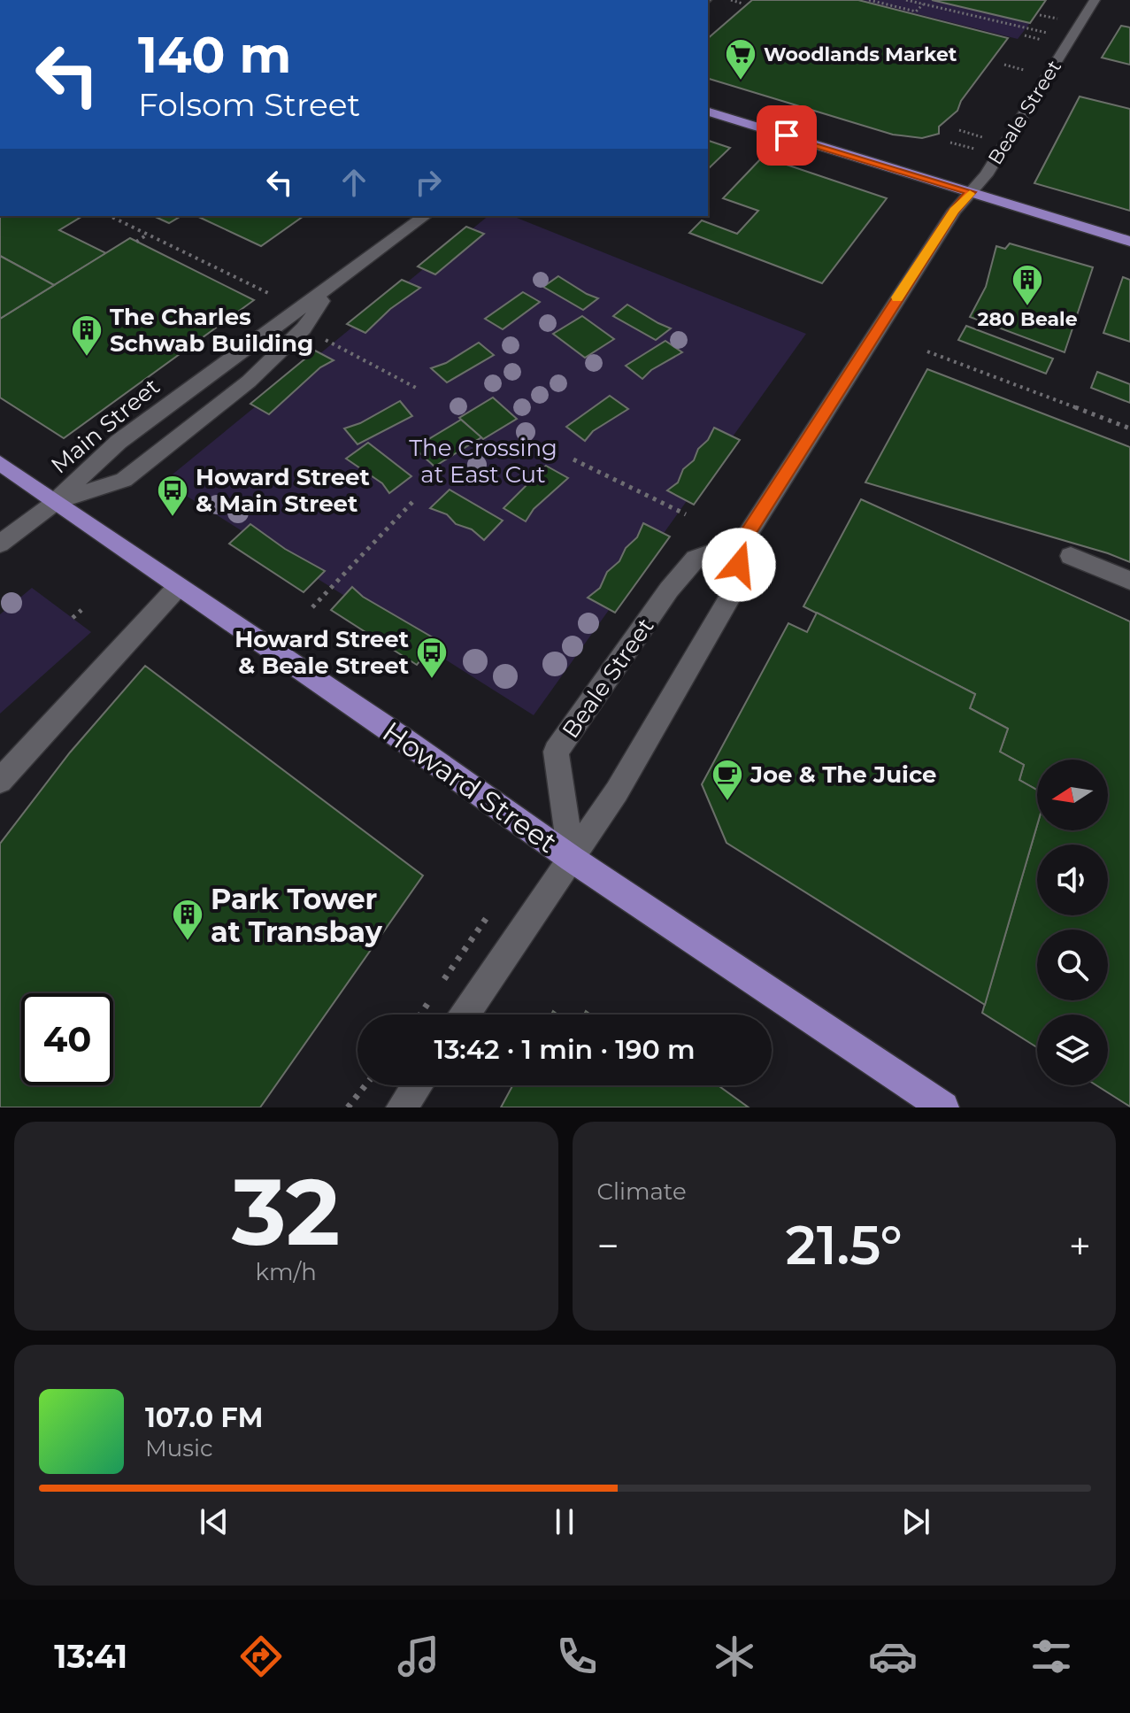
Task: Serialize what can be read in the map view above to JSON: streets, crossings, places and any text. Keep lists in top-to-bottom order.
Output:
{
  "streets": {
    "main road": ["Howard Street"],
    "street": ["Beale Street", "Main Street"]
  },
  "crossings": [
    ["Beale Street", "Howard Street"],
    ["Main Street", "Howard Street"]
  ],
  "parks": ["The Crossing at East Cut"],
  "places": {
    "supermarket": ["Woodlands Market"],
    "building": ["280 Beale", "The Charles Schwab Building", "Park Tower at Transbay"],
    "bus stop": ["Howard Street & Main Street", "Howard Street & Beale Street"],
    "cafe": ["Joe & The Juice"]
  },
  "north": "left",
  "page": {
    "turn": ["140 m", "Folsom Street"],
    "limit": "40",
    "trip": "13:42 · 1 min · 190 m",
    "tile": [
      ["32", "km/h"],
      "Climate"
    ],
    "heat": ["−", "21.5°", "+"],
    "song": ["107.0 FM", "Music"],
    "tabs": "13:41"
  }
}
